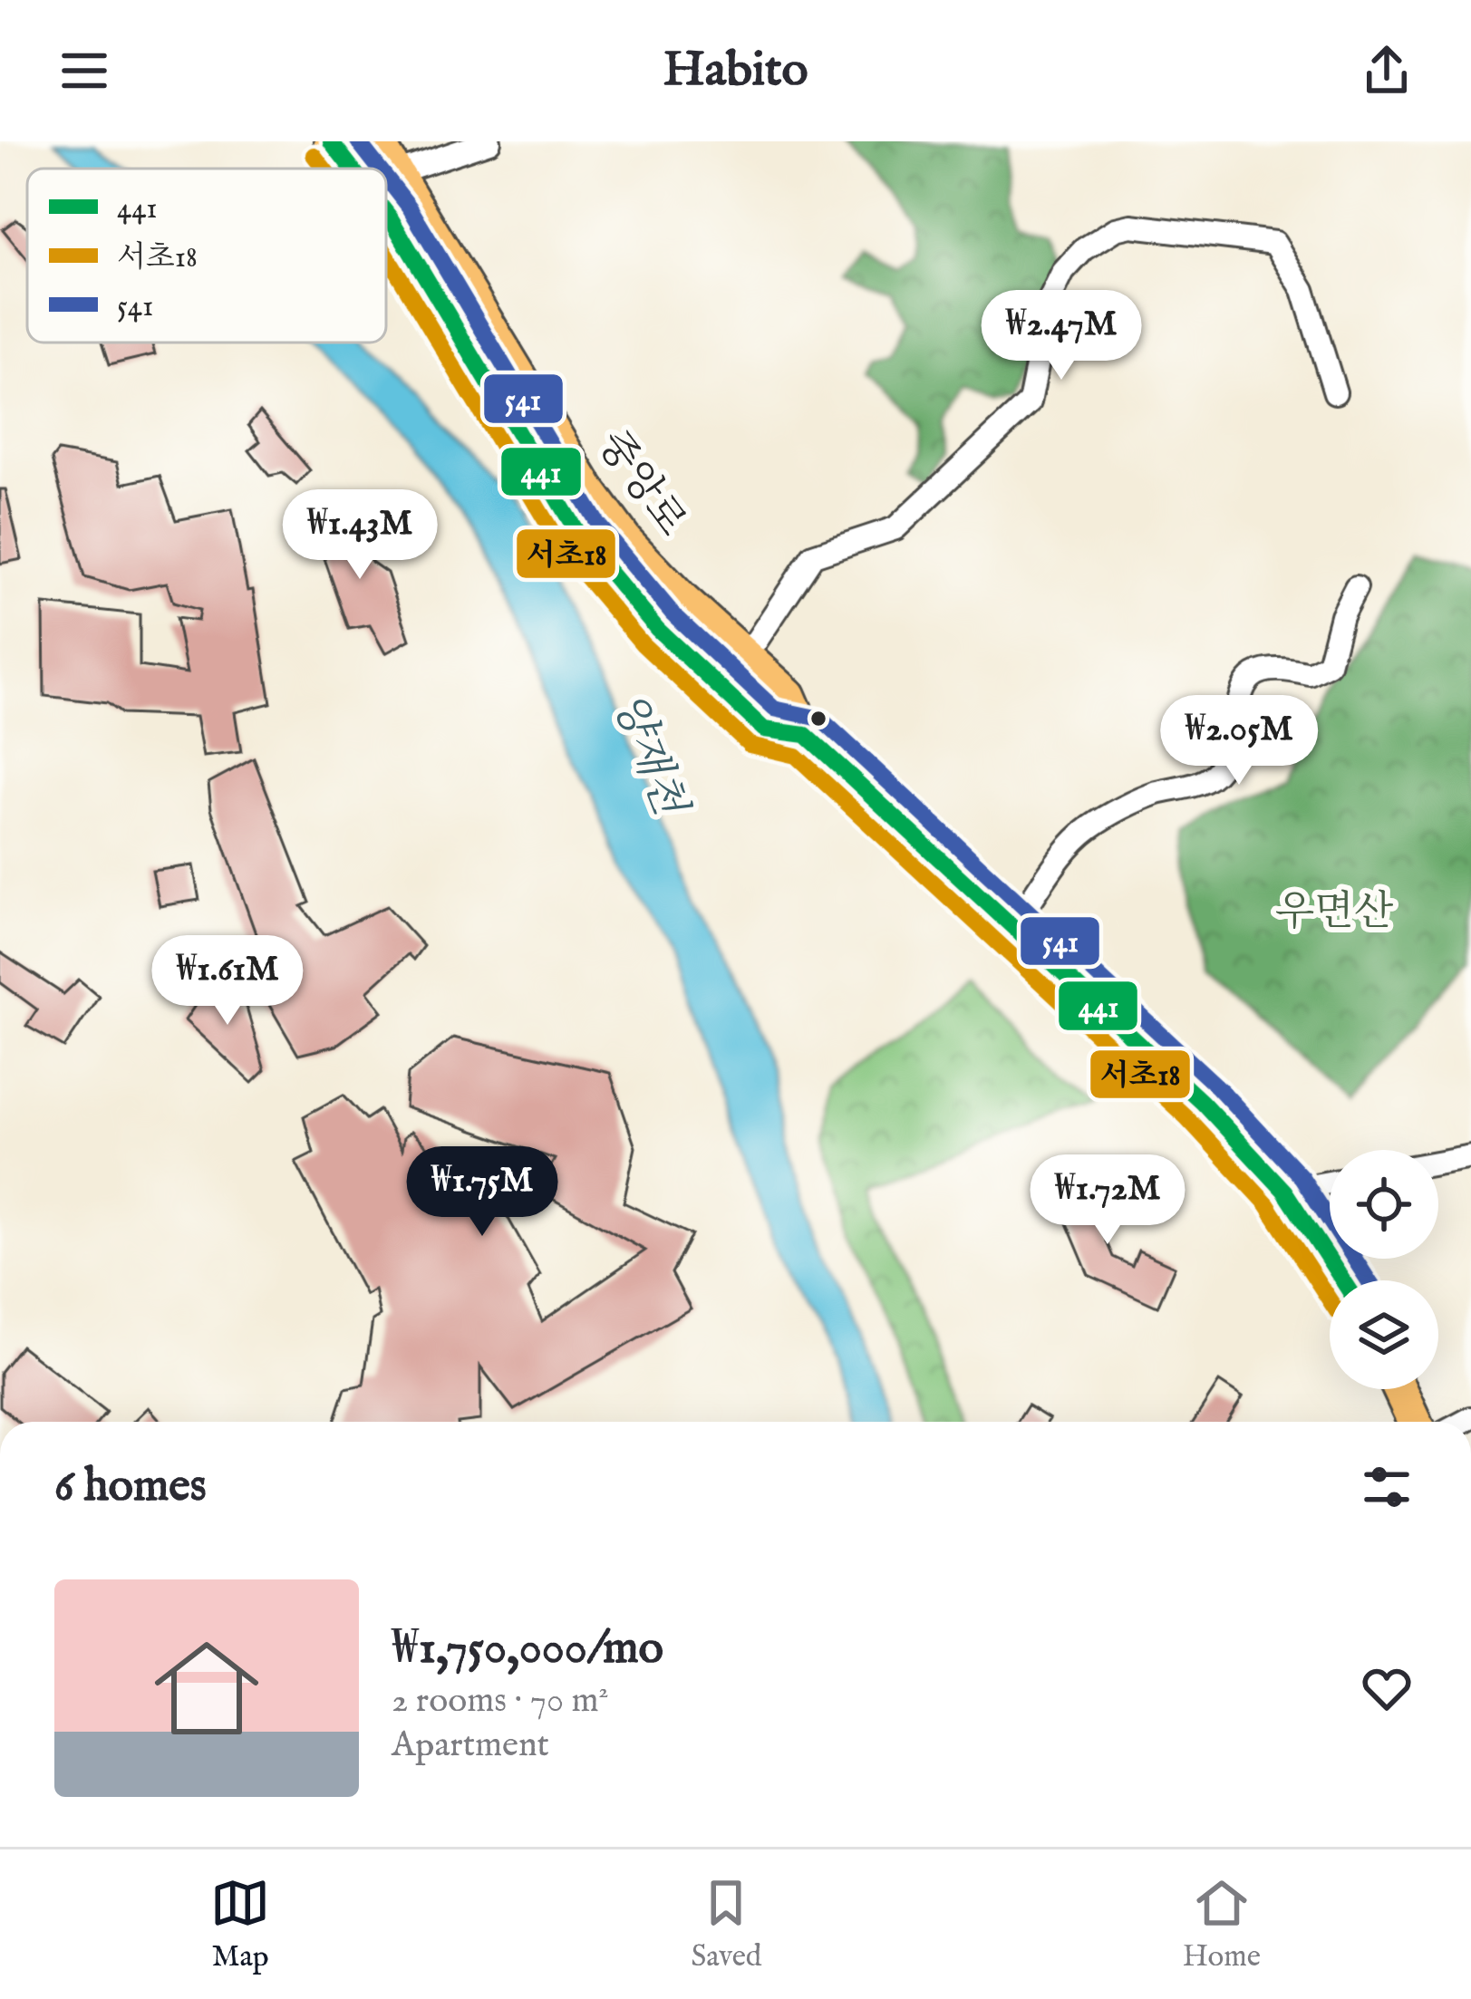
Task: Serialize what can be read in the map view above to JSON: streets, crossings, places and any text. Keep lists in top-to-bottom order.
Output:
{
  "streets": {
    "main road": ["중앙로"]
  },
  "water": ["양재천"],
  "parks": ["우면산"],
  "lines": ["transit line 441", "transit line 541", "transit line 서초18"],
  "legend": ["441", "서초18", "541"],
  "page": {
    "header": "Habito",
    "price": [
      "₩2.47M",
      "₩1.43M",
      "₩2.05M",
      "₩1.61M",
      "₩1.75M",
      "₩1.72M"
    ],
    "heading": "6 homes",
    "list": [
      {
        "name": "₩1,750,000/mo",
        "note": "2 rooms · 70 m² · Apartment"
      }
    ],
    "tabs": ["Map", "Saved", "Home"]
  }
}
